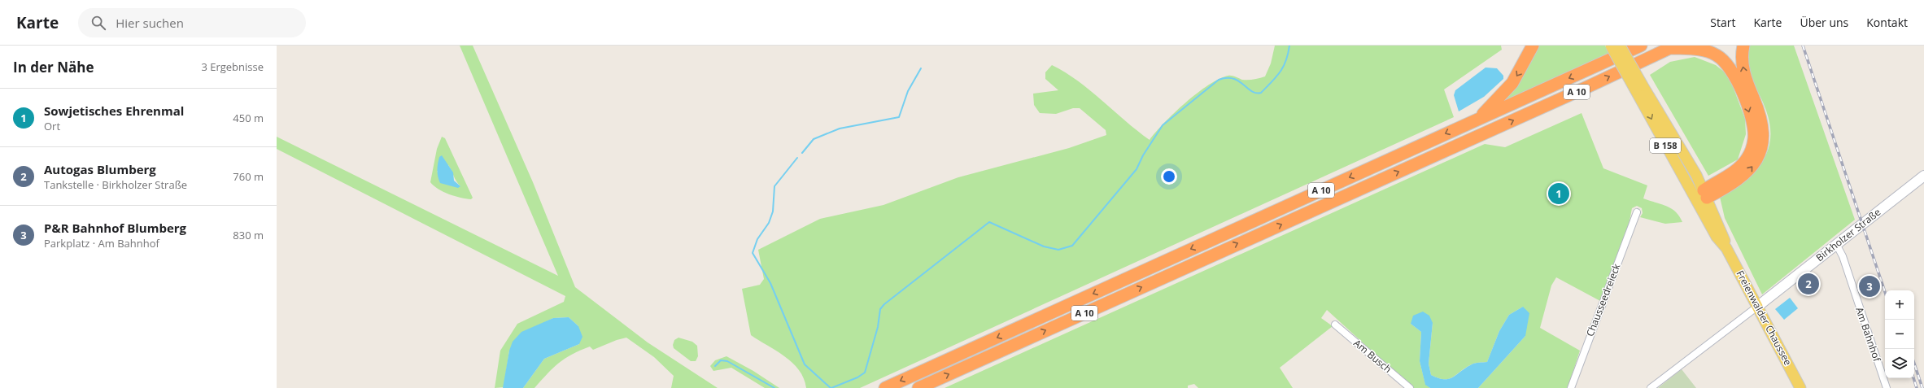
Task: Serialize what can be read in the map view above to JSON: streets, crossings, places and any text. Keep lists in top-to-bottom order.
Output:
{
  "streets": {
    "highway": ["A 10"],
    "main road": ["B 158", "Birkholzer Straße", "Freienwalder Chaussee"],
    "street": ["Chausseedreieck", "Am Bahnhof", "Am Busch"]
  },
  "crossings": [
    ["B 158", "Freienwalder Chaussee"],
    ["Birkholzer Straße", "Freienwalder Chaussee"],
    ["Birkholzer Straße", "Am Bahnhof"]
  ],
  "page": {
    "header": "Karte",
    "search": "Hier suchen",
    "nav": [
      "Start",
      "Karte",
      "Über uns",
      "Kontakt"
    ],
    "heading": ["In der Nähe", "3 Ergebnisse"],
    "list": [
      {
        "mark": "1",
        "name": "Sowjetisches Ehrenmal",
        "note": "Ort",
        "value": "450 m"
      },
      {
        "mark": "2",
        "name": "Autogas Blumberg",
        "note": "Tankstelle · Birkholzer Straße",
        "value": "760 m"
      },
      {
        "mark": "3",
        "name": "P&R Bahnhof Blumberg",
        "note": "Parkplatz · Am Bahnhof",
        "value": "830 m"
      }
    ],
    "pins": ["1", "2", "3"],
    "map_buttons": ["+", "−"]
  }
}
